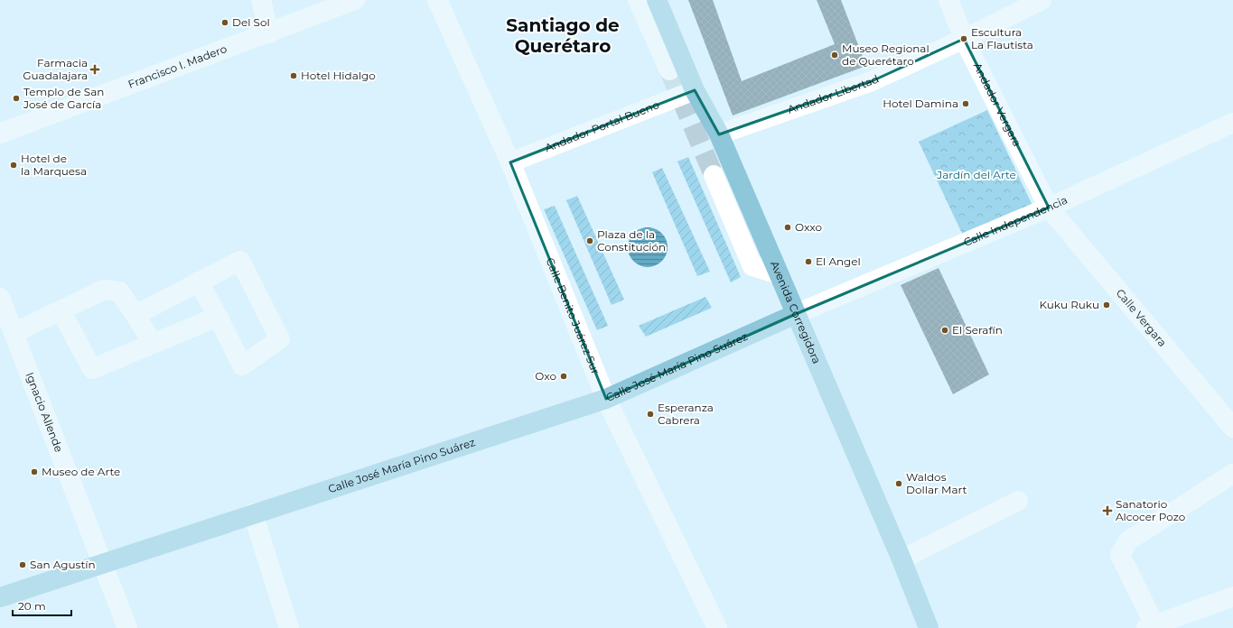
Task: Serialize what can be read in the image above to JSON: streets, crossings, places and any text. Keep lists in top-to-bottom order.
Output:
{
  "streets": {
    "main road": ["Avenida Corregidora", "Calle José María Pino Suárez"],
    "street": [
      "Francisco I. Madero",
      "Andador Libertad",
      "Andador Vergara",
      "Andador Portal Bueno",
      "Calle Independencia",
      "Calle Benito Juárez Sur",
      "Calle Vergara",
      "Ignacio Allende"
    ]
  },
  "crossings": [
    ["Andador Libertad", "Andador Vergara"],
    ["Andador Libertad", "Avenida Corregidora"],
    ["Andador Vergara", "Calle Independencia"],
    ["Andador Vergara", "Calle Vergara"],
    ["Andador Portal Bueno", "Avenida Corregidora"],
    ["Andador Portal Bueno", "Calle Benito Juárez Sur"],
    ["Calle Independencia", "Avenida Corregidora"],
    ["Calle Independencia", "Calle Vergara"],
    ["Calle Independencia", "Calle José María Pino Suárez"],
    ["Avenida Corregidora", "Calle José María Pino Suárez"],
    ["Calle Benito Juárez Sur", "Calle José María Pino Suárez"],
    ["Calle José María Pino Suárez", "Ignacio Allende"]
  ],
  "districts": ["Santiago de Querétaro"],
  "parks": ["Jardín del Arte"],
  "places": {
    "other": [
      "Del Sol",
      "Escultura La Flautista",
      "Museo Regional de Querétaro",
      "Hotel Hidalgo",
      "Templo de San José de García",
      "Hotel Damina",
      "Hotel de la Marquesa",
      "Oxxo",
      "Plaza de la Constitución",
      "El Angel",
      "Kuku Ruku",
      "El Serafín",
      "Oxo",
      "Esperanza Cabrera",
      "Museo de Arte",
      "Waldos Dollar Mart",
      "San Agustín"
    ],
    "health": ["Farmacia Guadalajara", "Sanatorio Alcocer Pozo"]
  },
  "scale_bar": "20 m"
}
